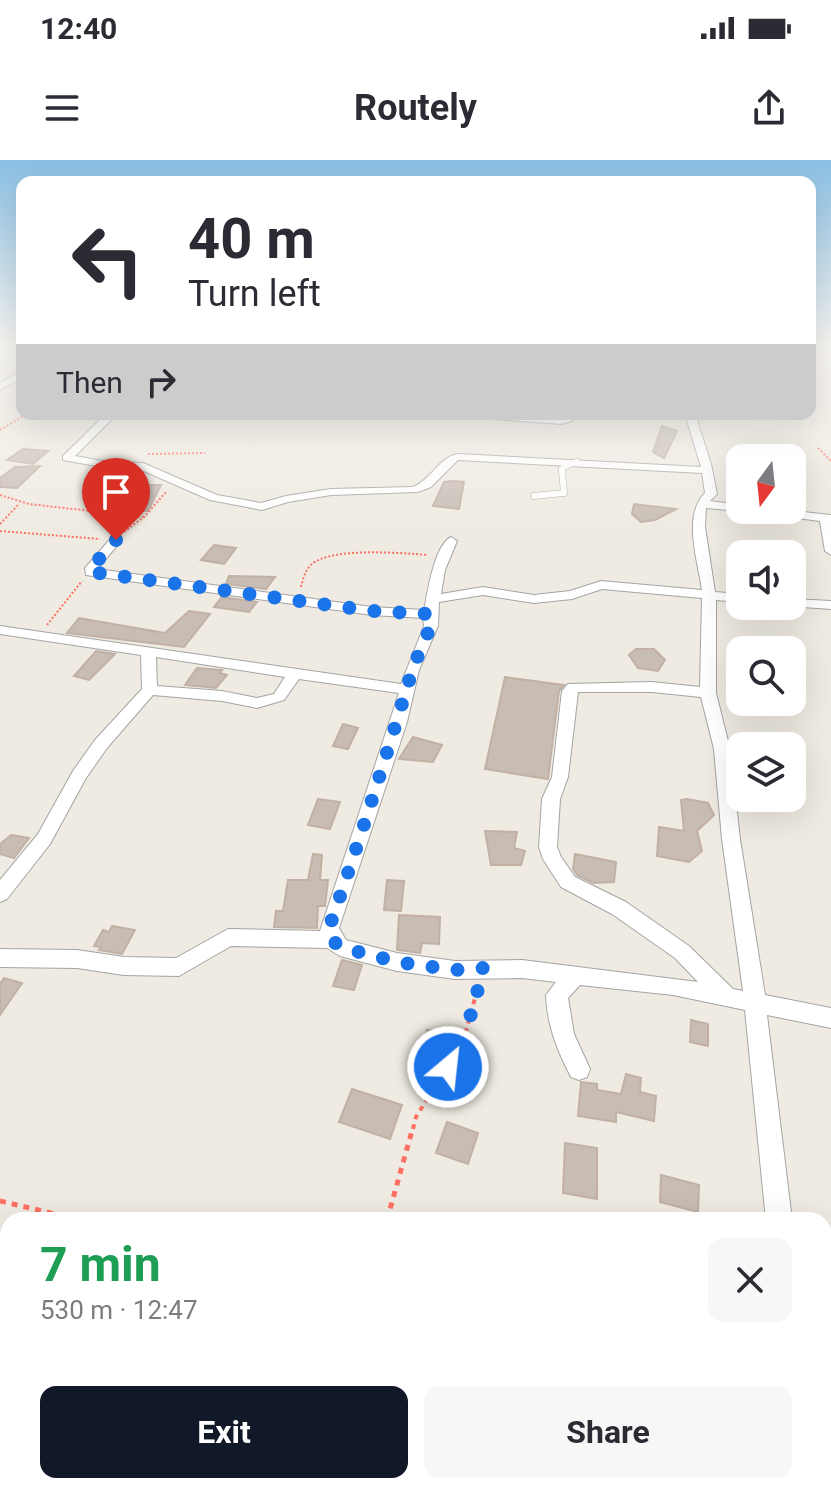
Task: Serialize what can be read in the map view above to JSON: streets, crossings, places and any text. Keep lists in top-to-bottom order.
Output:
{
  "north": "bottom",
  "page": {
    "status": "12:40",
    "header": "Routely",
    "turn": ["40 m", "Turn left"],
    "then": "Then",
    "heading": ["7 min", "530 m · 12:47"],
    "buttons": ["Exit", "Share"]
  }
}
